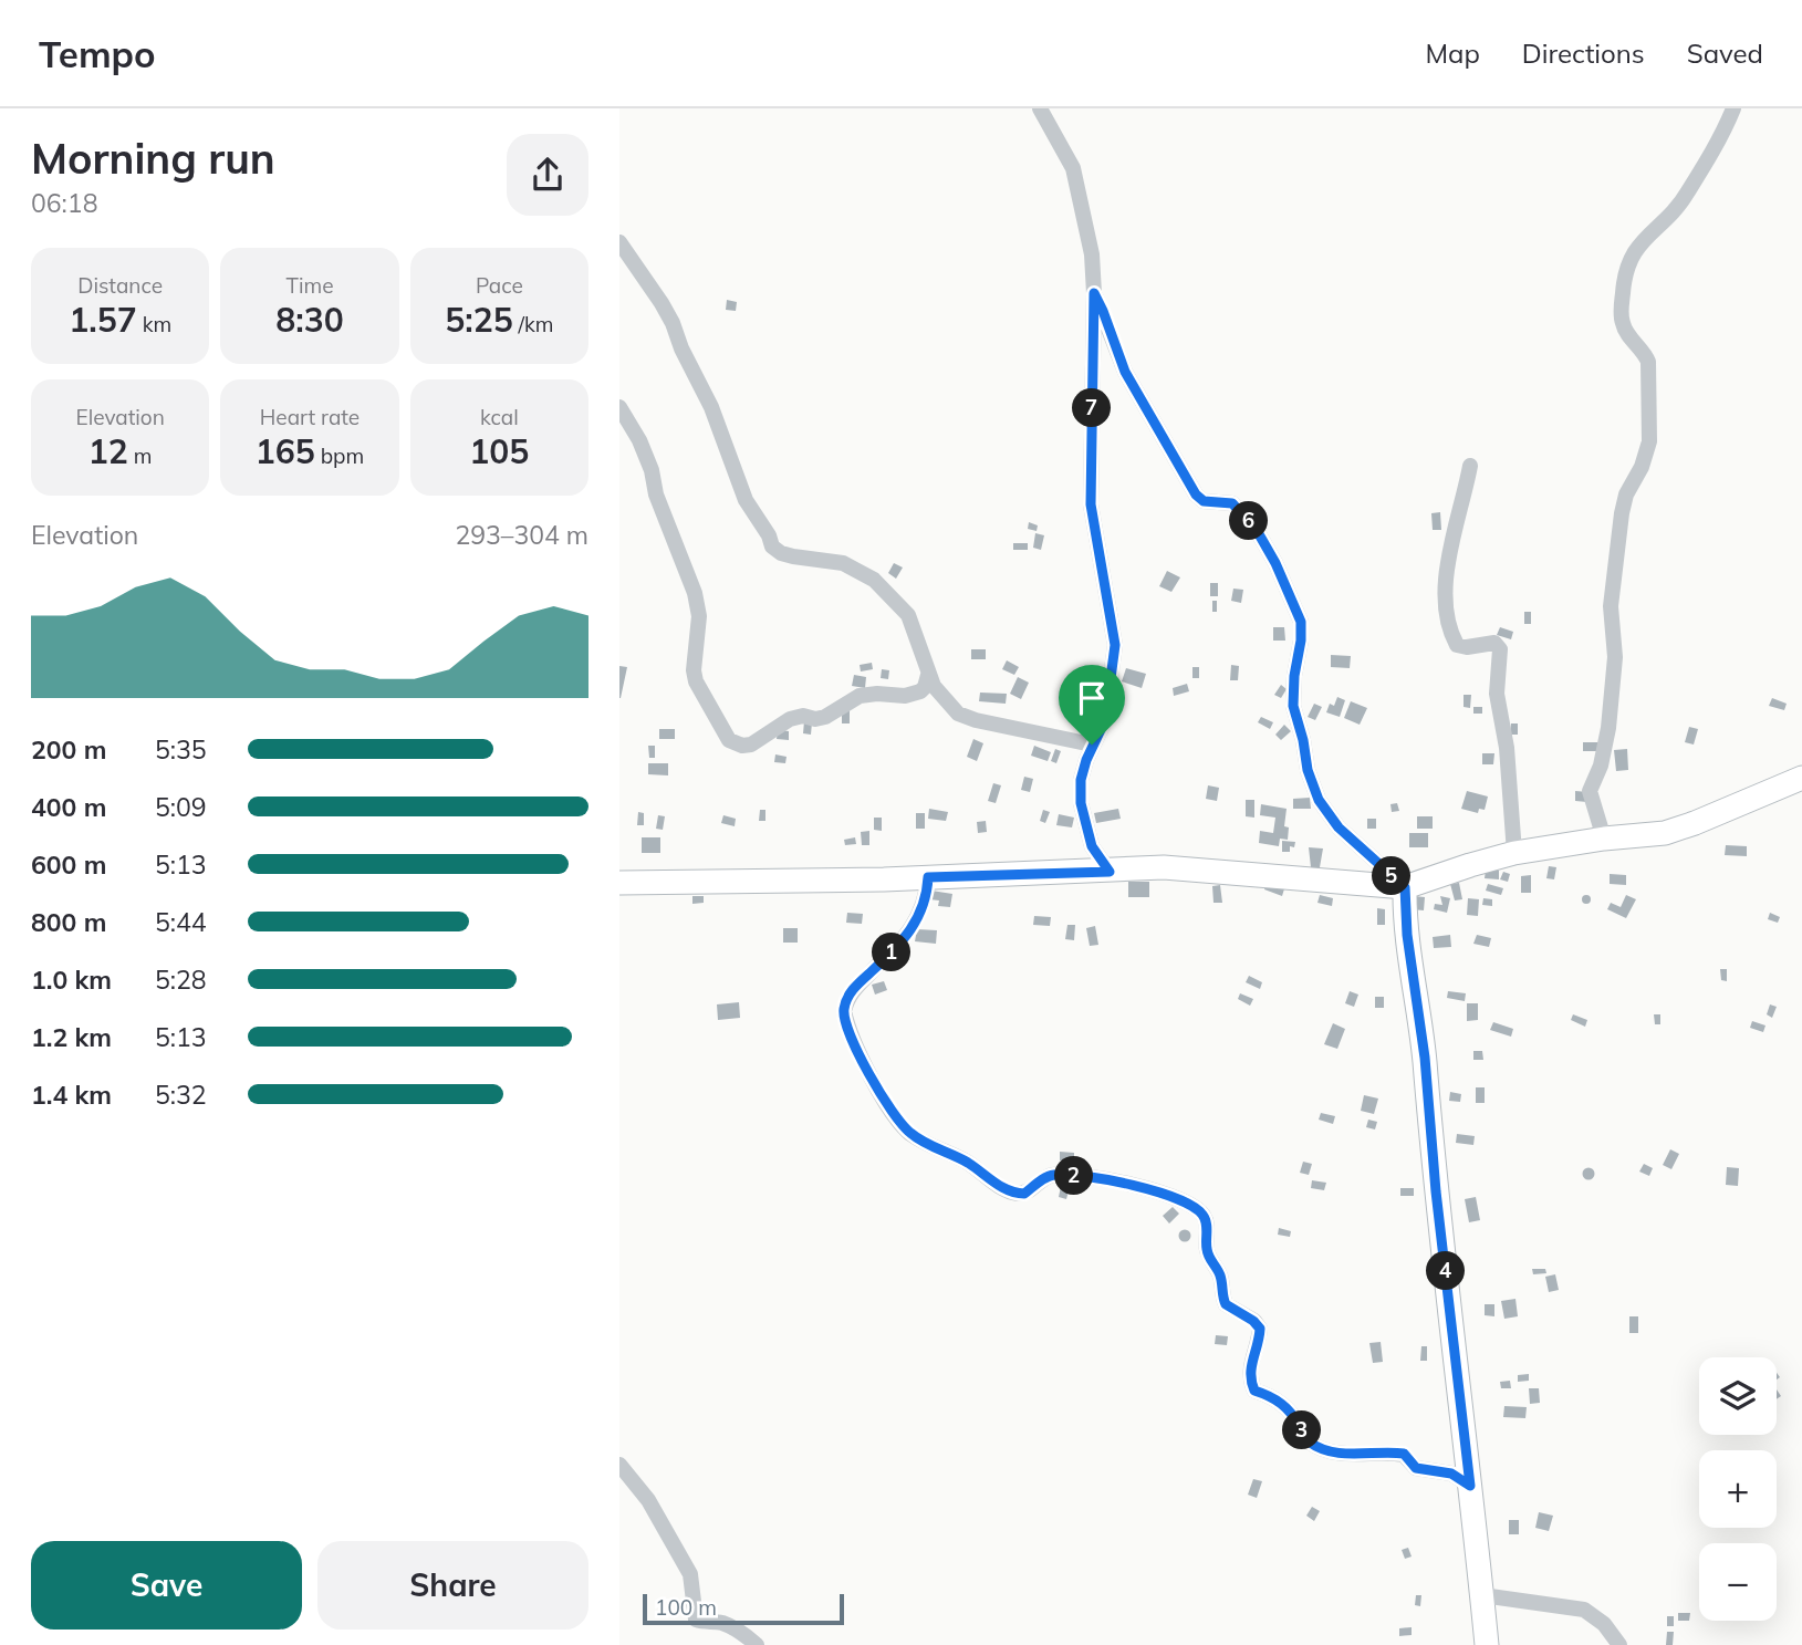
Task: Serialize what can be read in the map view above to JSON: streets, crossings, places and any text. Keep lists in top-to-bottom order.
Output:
{
  "scale_bar": "100 m",
  "page": {
    "header": "Tempo",
    "nav": ["Map", "Directions", "Saved"],
    "heading": ["Morning run", "06:18"],
    "stats": [
      ["Distance", "1.57 km"],
      ["Time", "8:30"],
      ["Pace", "5:25 /km"],
      ["Elevation", "12 m"],
      ["Heart rate", "165 bpm"],
      ["kcal", "105"]
    ],
    "pins": [
      "7",
      "6",
      "5",
      "1",
      "2",
      "4",
      "3"
    ],
    "chart": ["Elevation", "293–304 m"],
    "list": [
      {
        "name": "200 m",
        "note": "5:35"
      },
      {
        "name": "400 m",
        "note": "5:09"
      },
      {
        "name": "600 m",
        "note": "5:13"
      },
      {
        "name": "800 m",
        "note": "5:44"
      },
      {
        "name": "1.0 km",
        "note": "5:28"
      },
      {
        "name": "1.2 km",
        "note": "5:13"
      },
      {
        "name": "1.4 km",
        "note": "5:32"
      }
    ],
    "map_buttons": ["+", "−"],
    "buttons": ["Save", "Share"],
    "scale": "100 m"
  }
}
